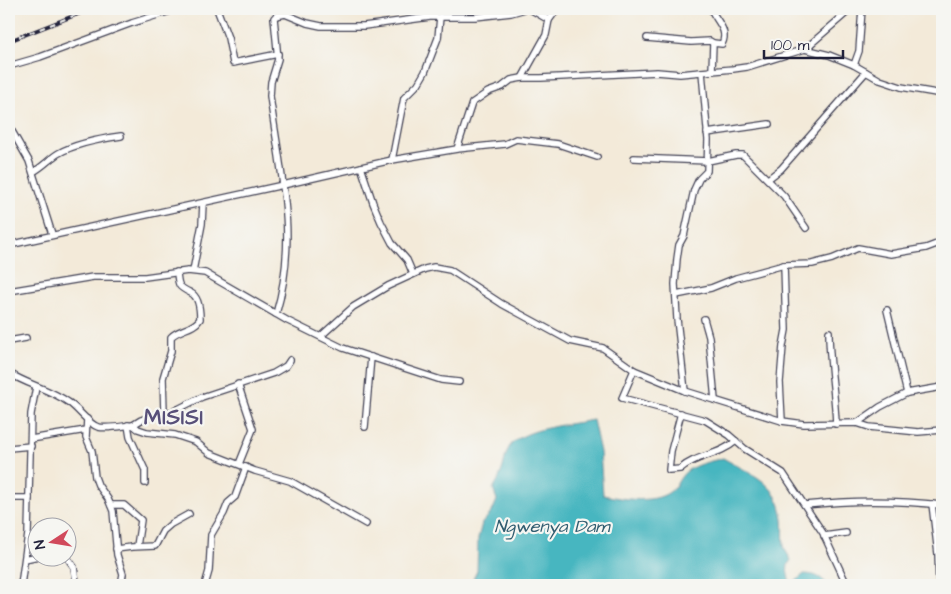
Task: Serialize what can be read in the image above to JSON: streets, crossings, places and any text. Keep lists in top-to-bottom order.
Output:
{
  "districts": ["MISISI"],
  "water": ["Ngwenya Dam"],
  "scale_bar": "100 m",
  "north": "left"
}
